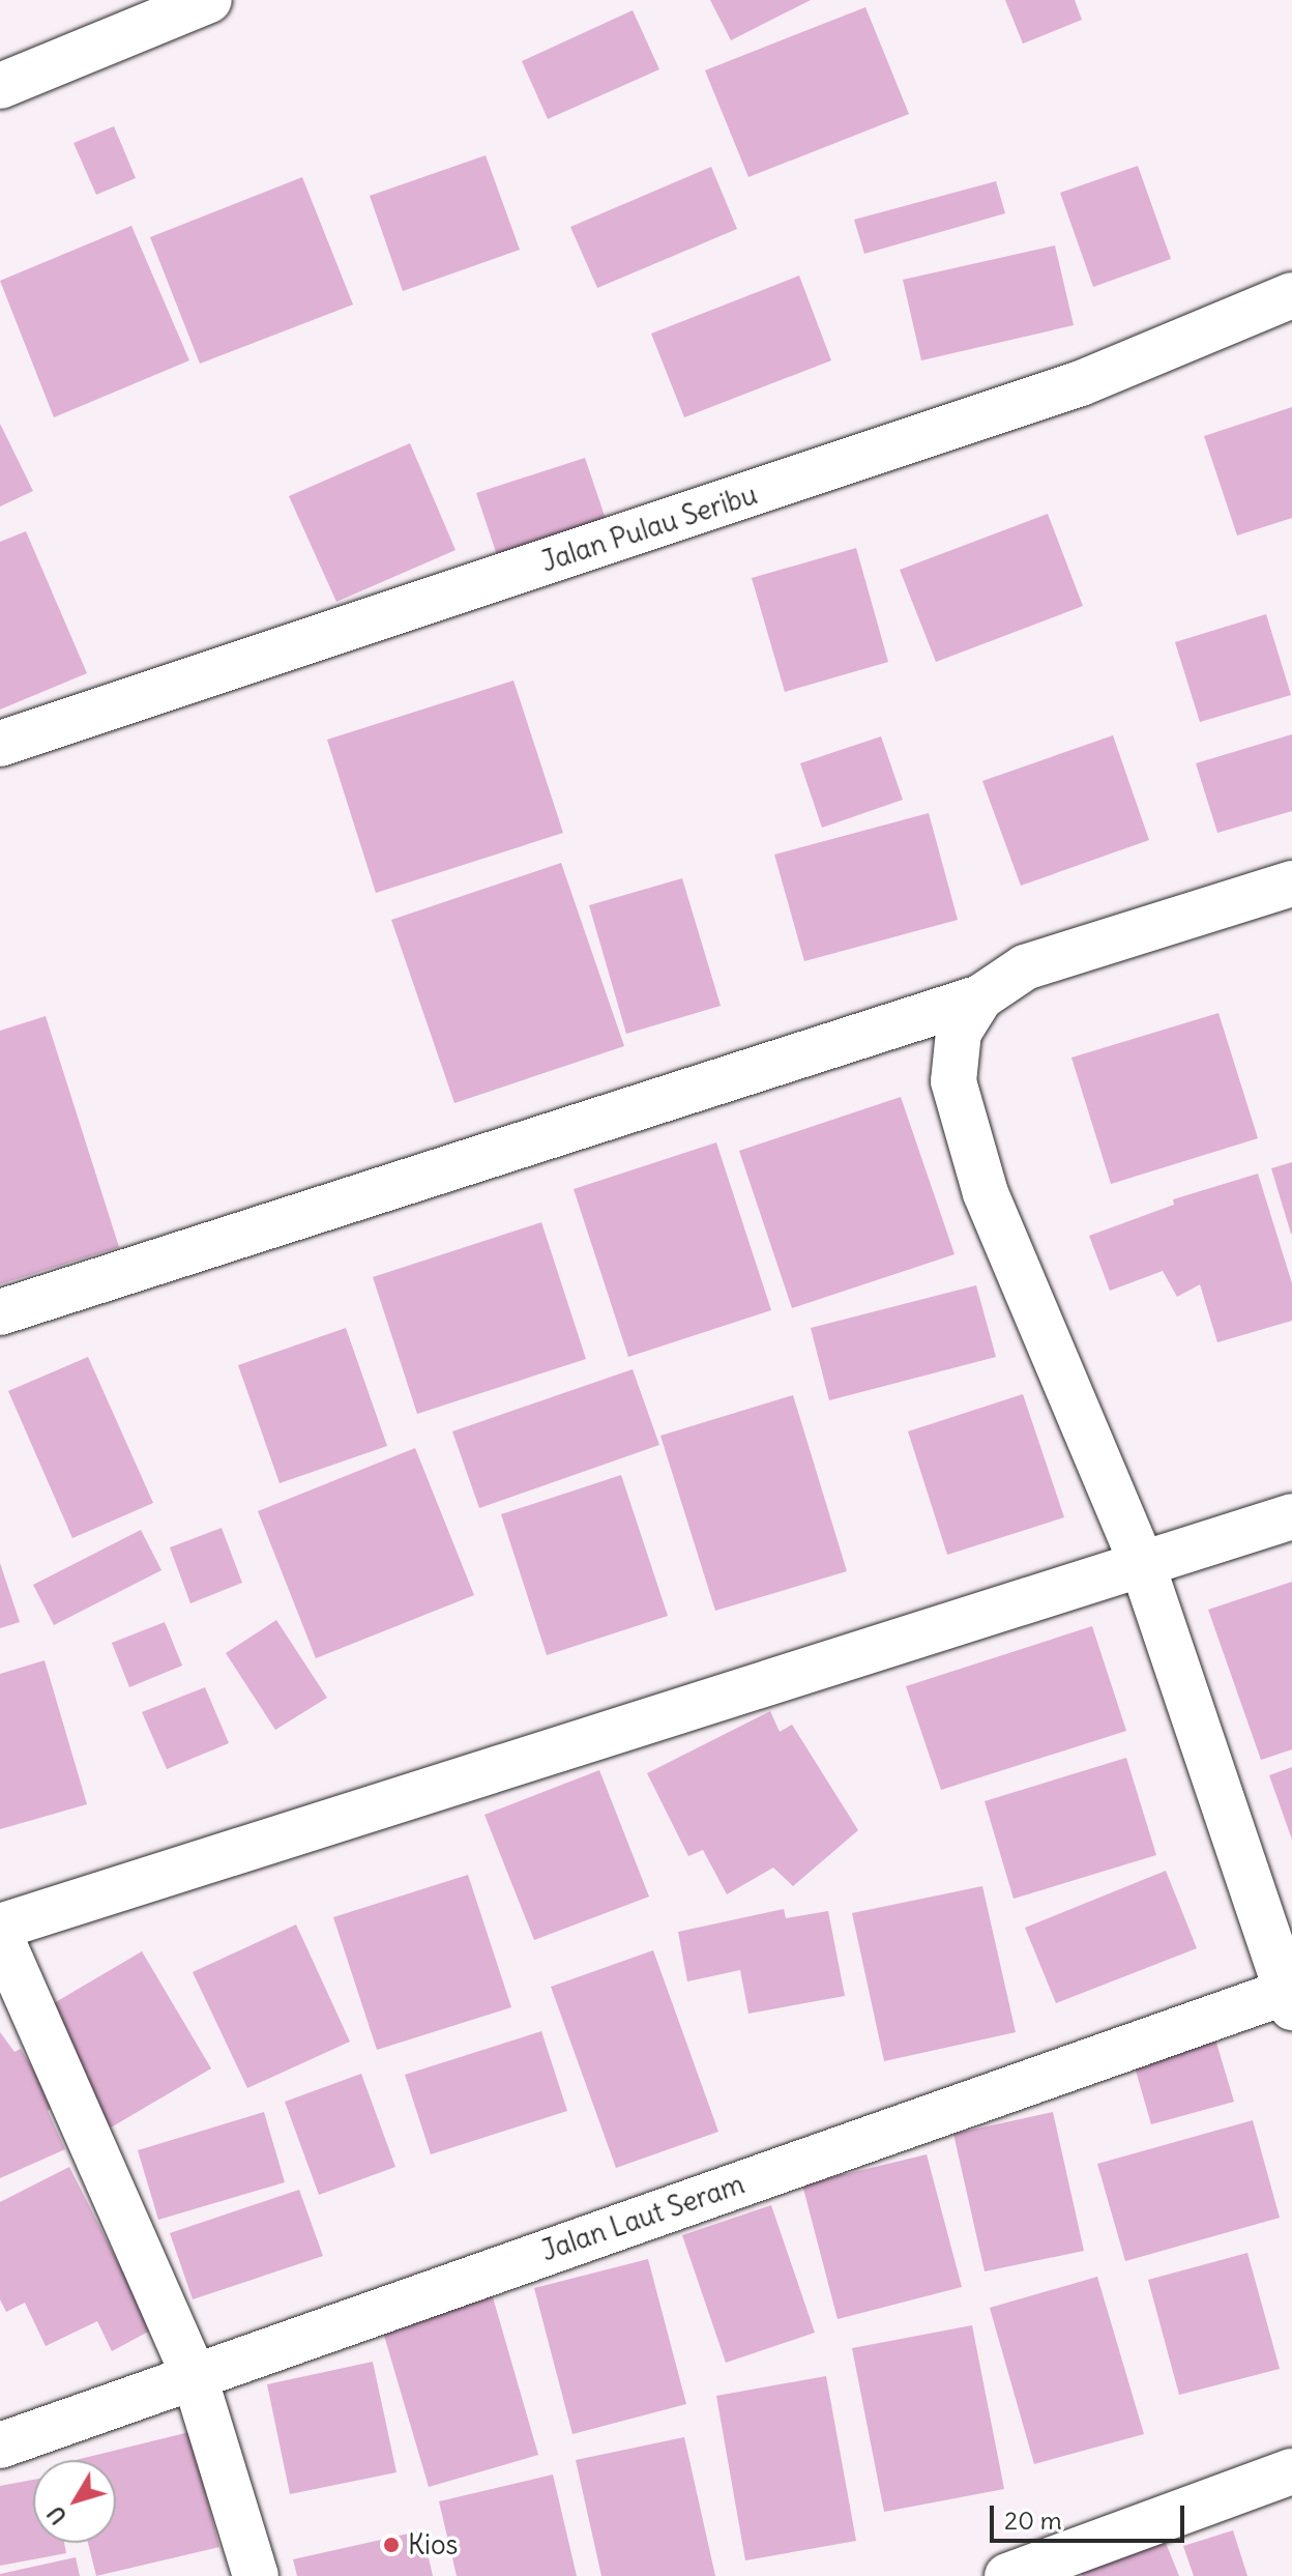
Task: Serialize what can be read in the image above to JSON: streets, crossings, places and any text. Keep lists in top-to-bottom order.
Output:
{
  "streets": {
    "street": ["Jalan Pulau Seribu", "Jalan Laut Seram"]
  },
  "places": ["Kios"],
  "scale_bar": "20 m",
  "north": "bottom left"
}
